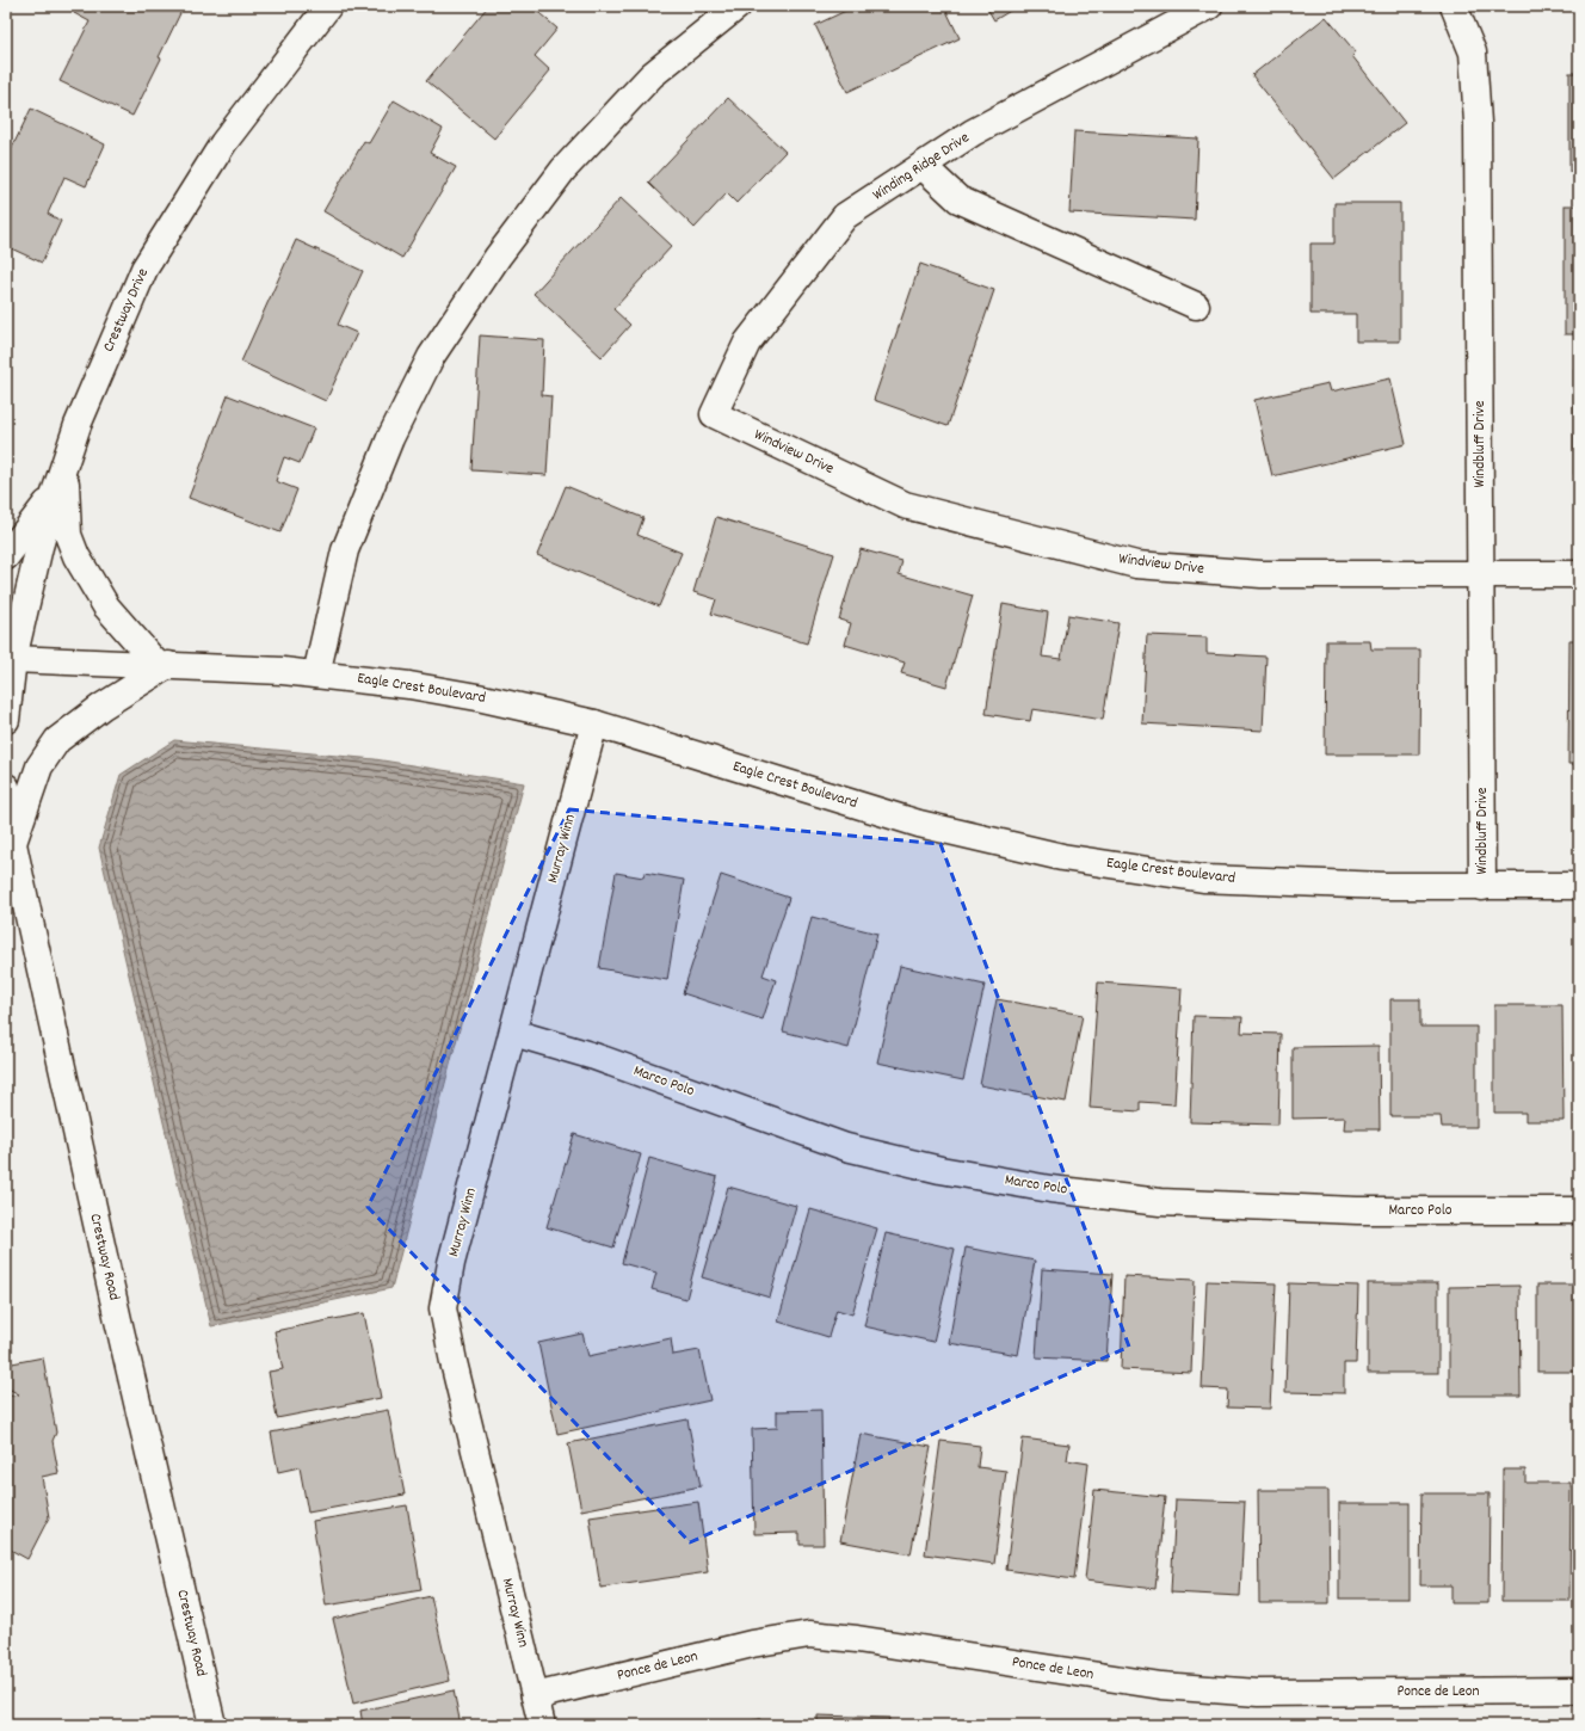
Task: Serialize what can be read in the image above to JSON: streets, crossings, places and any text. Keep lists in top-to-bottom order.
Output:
{
  "streets": {
    "street": [
      "Winding Ridge Drive",
      "Crestway Drive",
      "Windbluff Drive",
      "Windview Drive",
      "Eagle Crest Boulevard",
      "Murray Winn",
      "Marco Polo",
      "Crestway Road",
      "Ponce de Leon"
    ]
  },
  "crossings": [
    ["Winding Ridge Drive", "Windview Drive"],
    ["Crestway Drive", "Eagle Crest Boulevard"],
    ["Windbluff Drive", "Windview Drive"],
    ["Windbluff Drive", "Eagle Crest Boulevard"],
    ["Eagle Crest Boulevard", "Murray Winn"],
    ["Murray Winn", "Marco Polo"],
    ["Murray Winn", "Ponce de Leon"]
  ]
}
